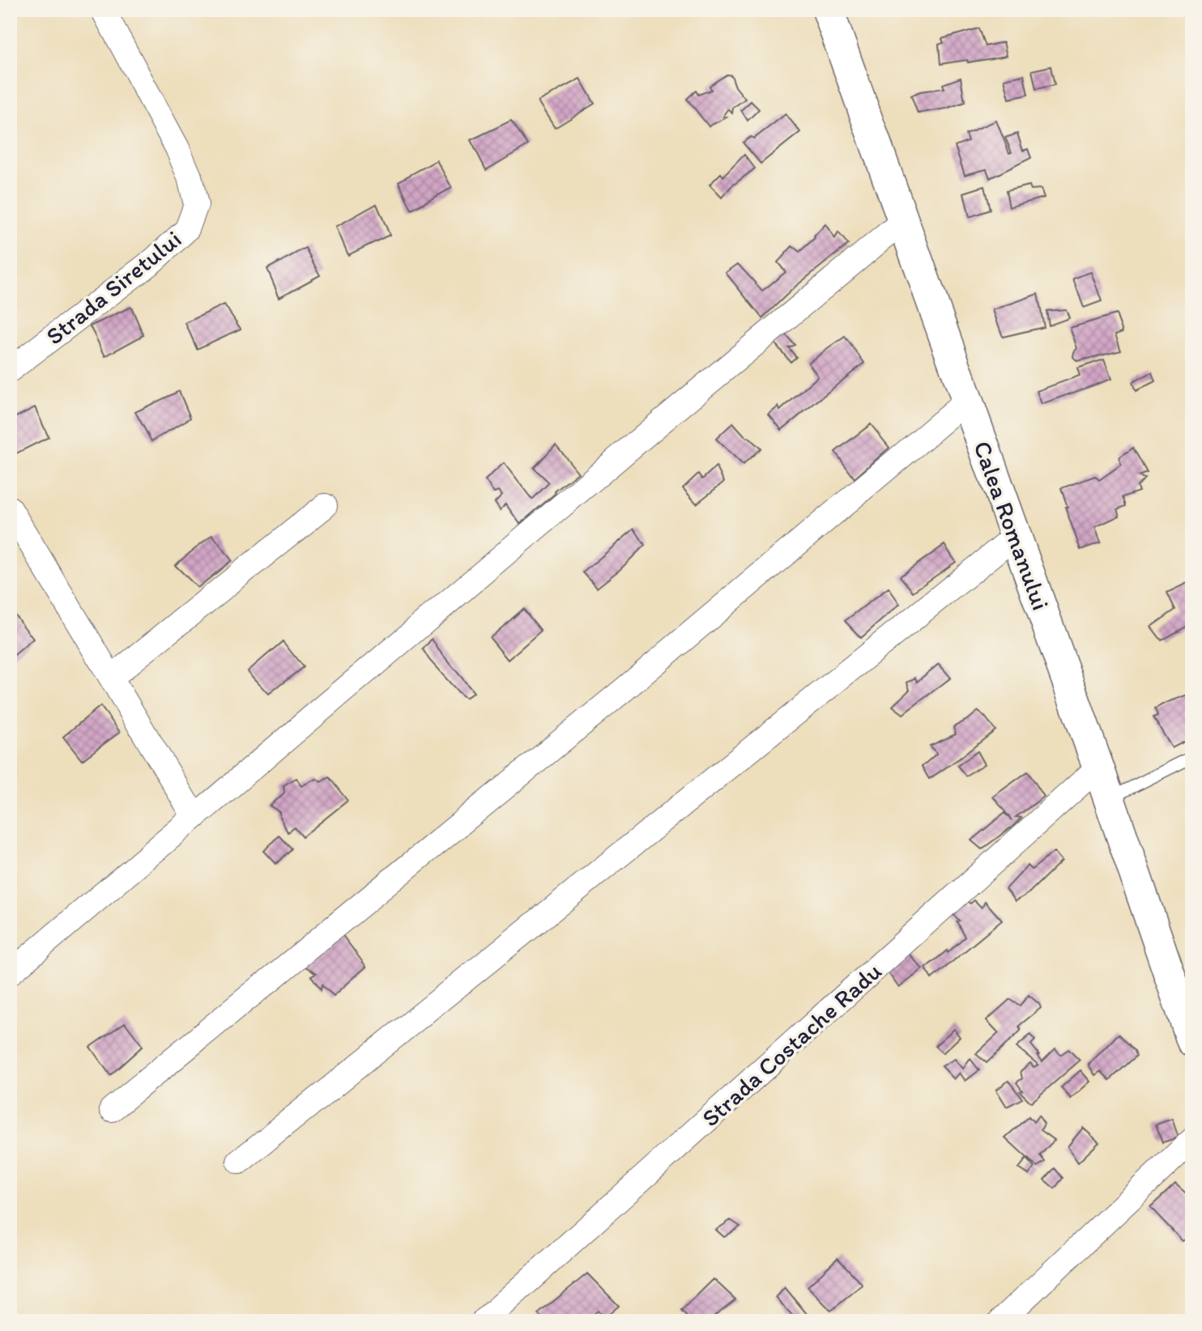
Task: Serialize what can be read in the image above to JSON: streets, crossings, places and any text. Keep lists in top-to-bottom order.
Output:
{
  "streets": {
    "main road": ["Calea Romanului"],
    "street": ["Strada Siretului", "Strada Costache Radu"]
  },
  "crossings": [
    ["Calea Romanului", "Strada Costache Radu"]
  ]
}
